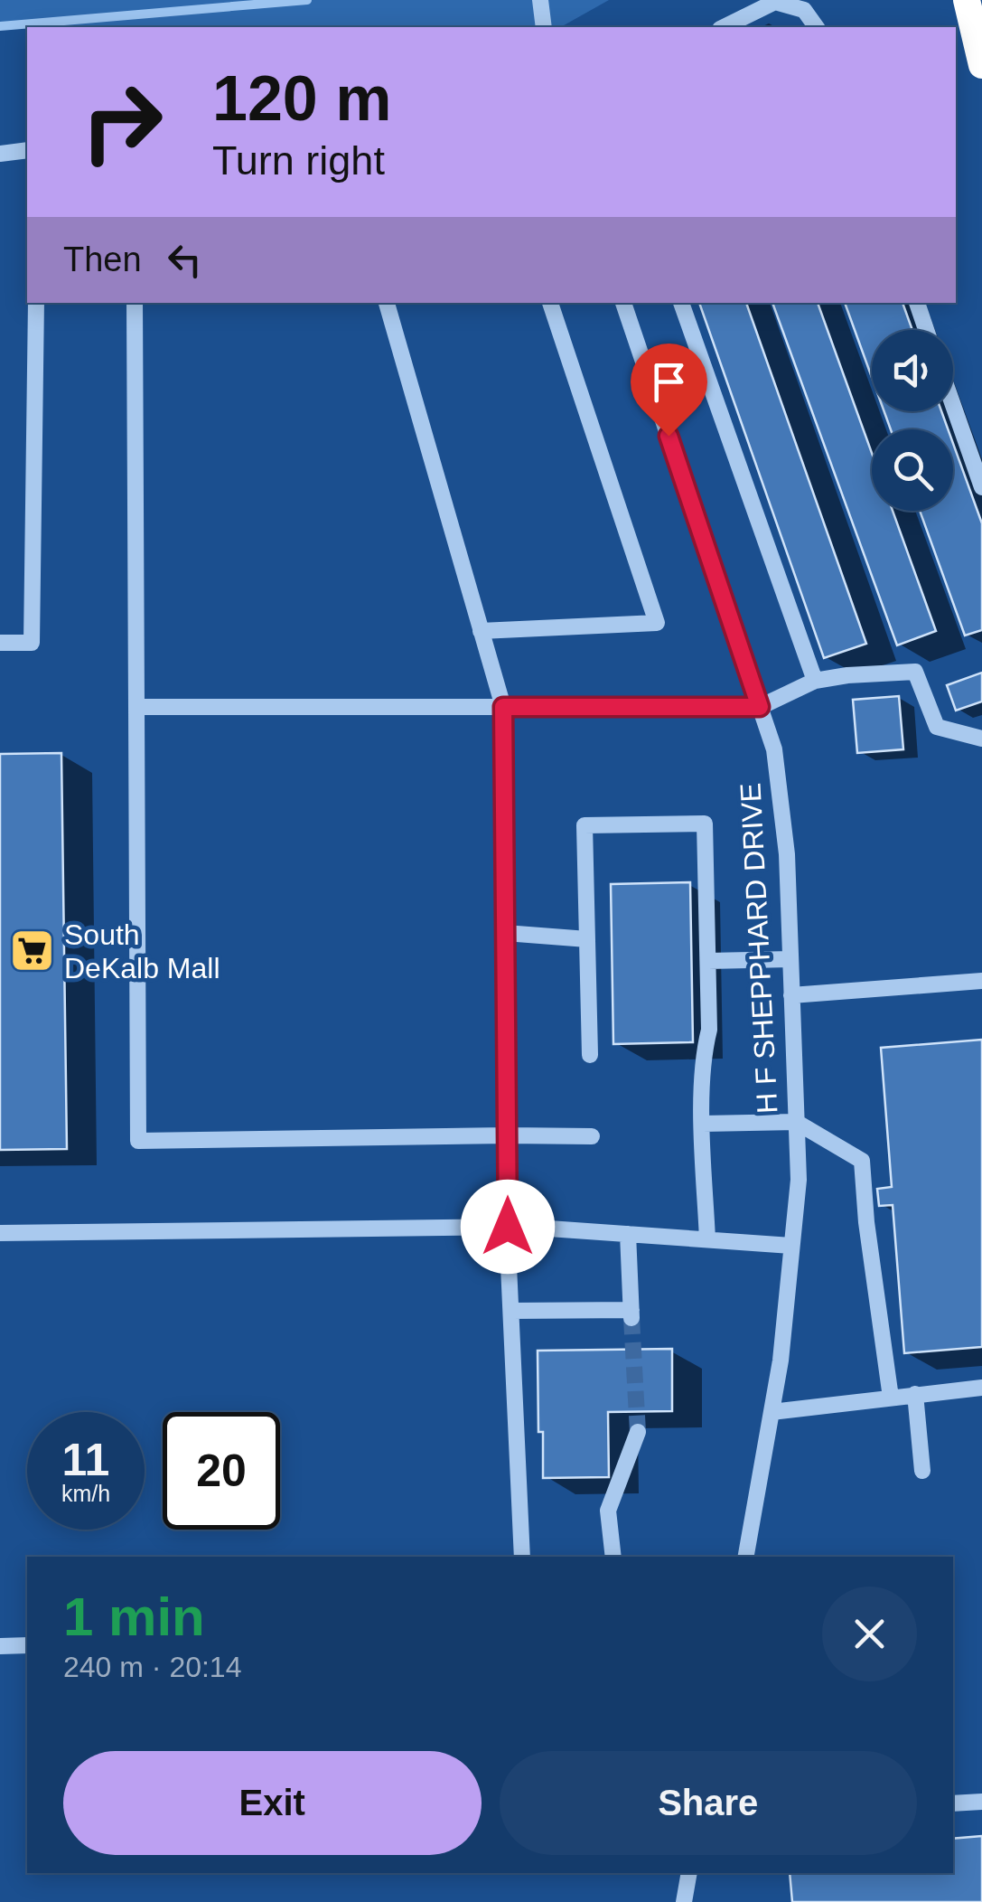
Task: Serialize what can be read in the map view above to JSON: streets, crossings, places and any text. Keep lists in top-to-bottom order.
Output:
{
  "streets": {
    "street": ["H F SHEPPHARD DRIVE"]
  },
  "places": {
    "supermarket": ["South DeKalb Mall"]
  },
  "page": {
    "turn": ["120 m", "Turn right"],
    "then": "Then",
    "speed": "11 km/h",
    "limit": "20",
    "heading": ["1 min", "240 m · 20:14"],
    "buttons": ["Exit", "Share"]
  }
}
